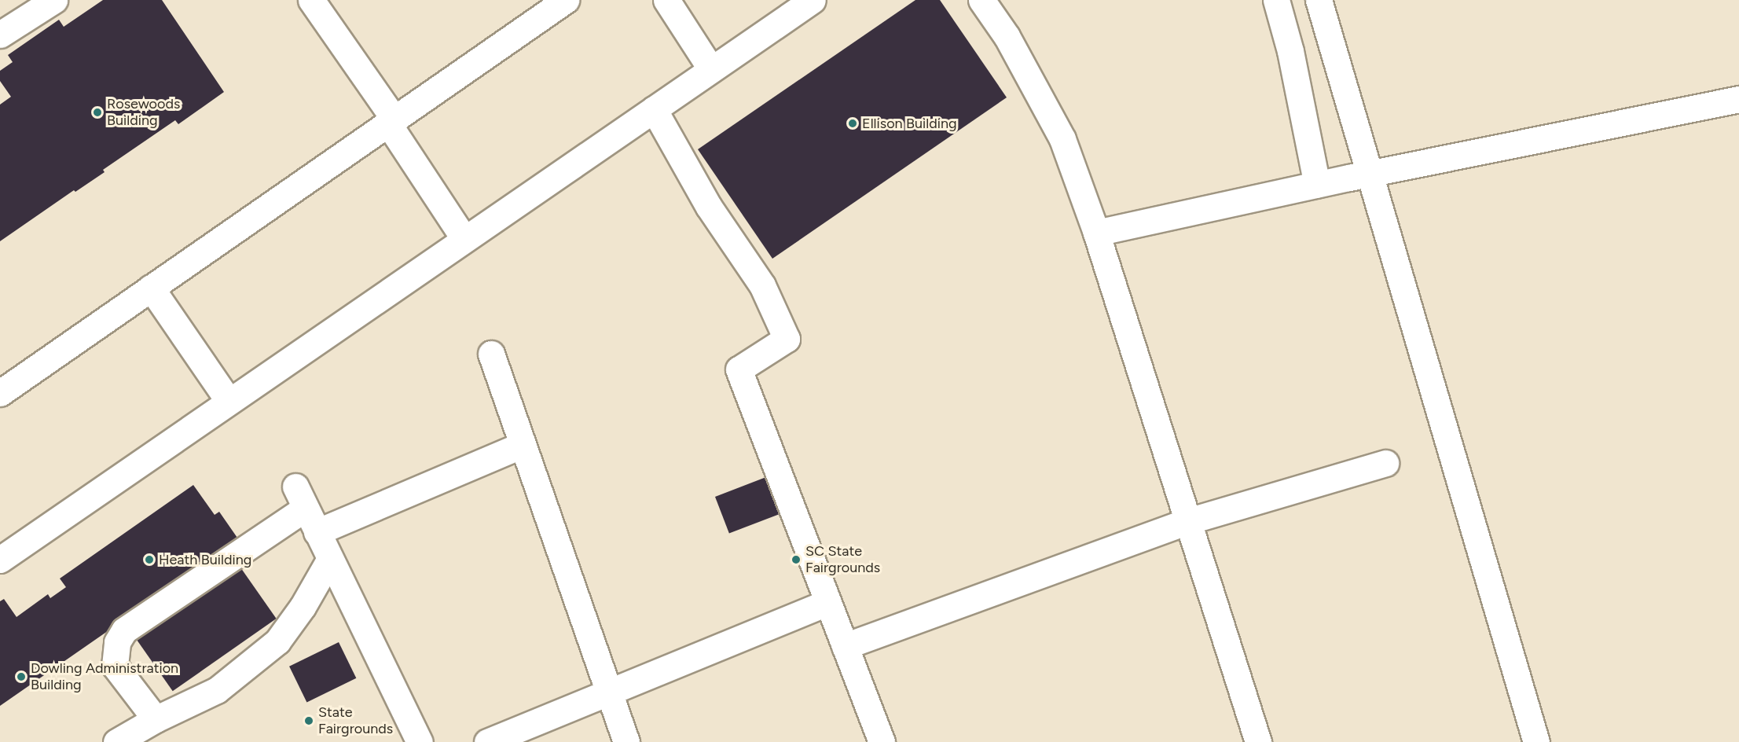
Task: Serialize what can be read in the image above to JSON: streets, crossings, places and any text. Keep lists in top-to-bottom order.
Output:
{
  "places": [
    "Rosewoods Building",
    "Ellison Building",
    "Heath Building",
    "SC State Fairgrounds",
    "Dowling Administration Building",
    "State Fairgrounds"
  ]
}
